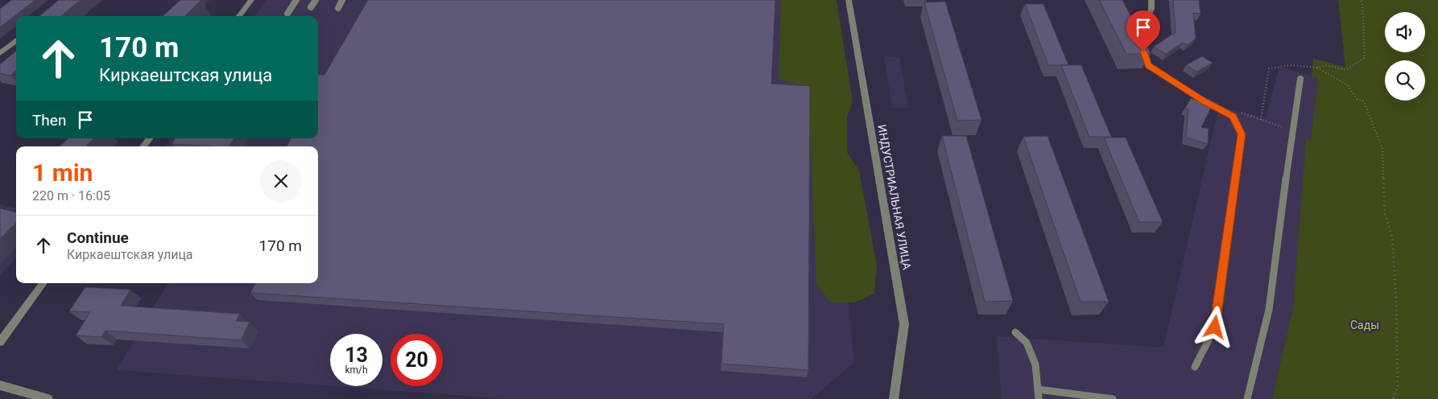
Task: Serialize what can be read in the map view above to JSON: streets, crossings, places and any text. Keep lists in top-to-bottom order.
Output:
{
  "streets": {
    "street": ["ИНДУСТРИАЛЬНАЯ УЛИЦА"]
  },
  "parks": ["Сады"],
  "page": {
    "turn": ["170 m", "Киркаештская улица"],
    "then": "Then",
    "heading": ["1 min", "220 m · 16:05"],
    "list": [
      {
        "name": "Continue",
        "note": "Киркаештская улица",
        "value": "170 m"
      }
    ],
    "speed": "13 km/h",
    "limit": "20"
  }
}
